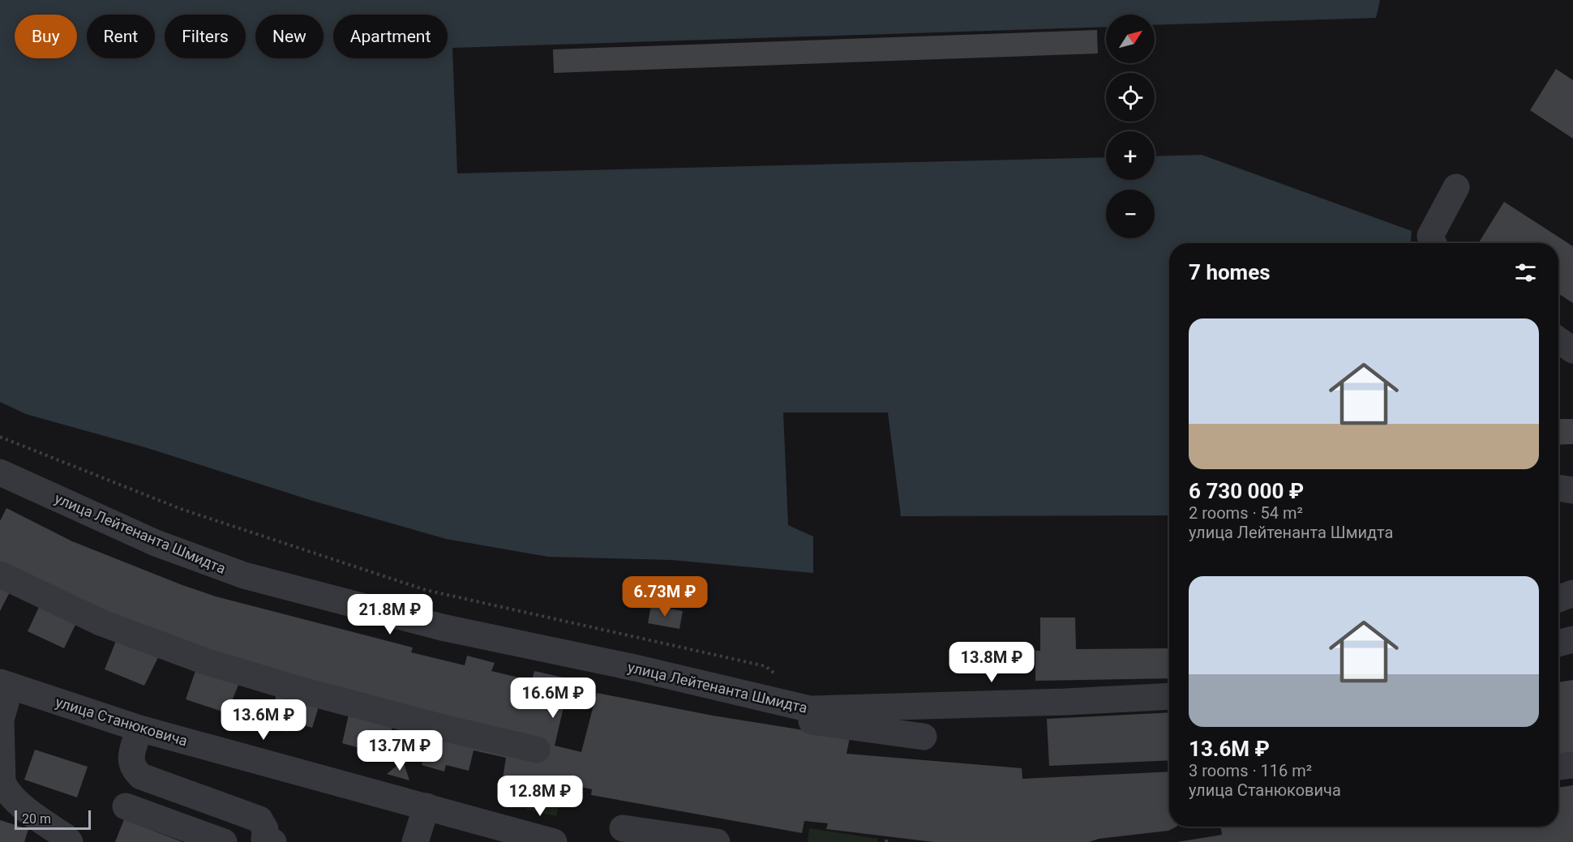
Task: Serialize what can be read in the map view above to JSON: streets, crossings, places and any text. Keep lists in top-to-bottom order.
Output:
{
  "streets": {
    "street": ["улица Лейтенанта Шмидта", "улица Станюковича"]
  },
  "scale_bar": "20 m",
  "north": "top right",
  "page": {
    "map_buttons": ["+", "−"],
    "chip": [
      "Buy",
      "Rent",
      "Filters",
      "New",
      "Apartment"
    ],
    "heading": "7 homes",
    "list": [
      {
        "name": "6 730 000 ₽",
        "note": "2 rooms · 54 m² · улица Лейтенанта Шмидта"
      },
      {
        "name": "13.6M ₽",
        "note": "3 rooms · 116 m² · улица Станюковича"
      }
    ],
    "price": [
      "6.73M ₽",
      "21.8M ₽",
      "13.8M ₽",
      "16.6M ₽",
      "13.6M ₽",
      "13.7M ₽",
      "12.8M ₽"
    ],
    "scale": "20 m"
  }
}
